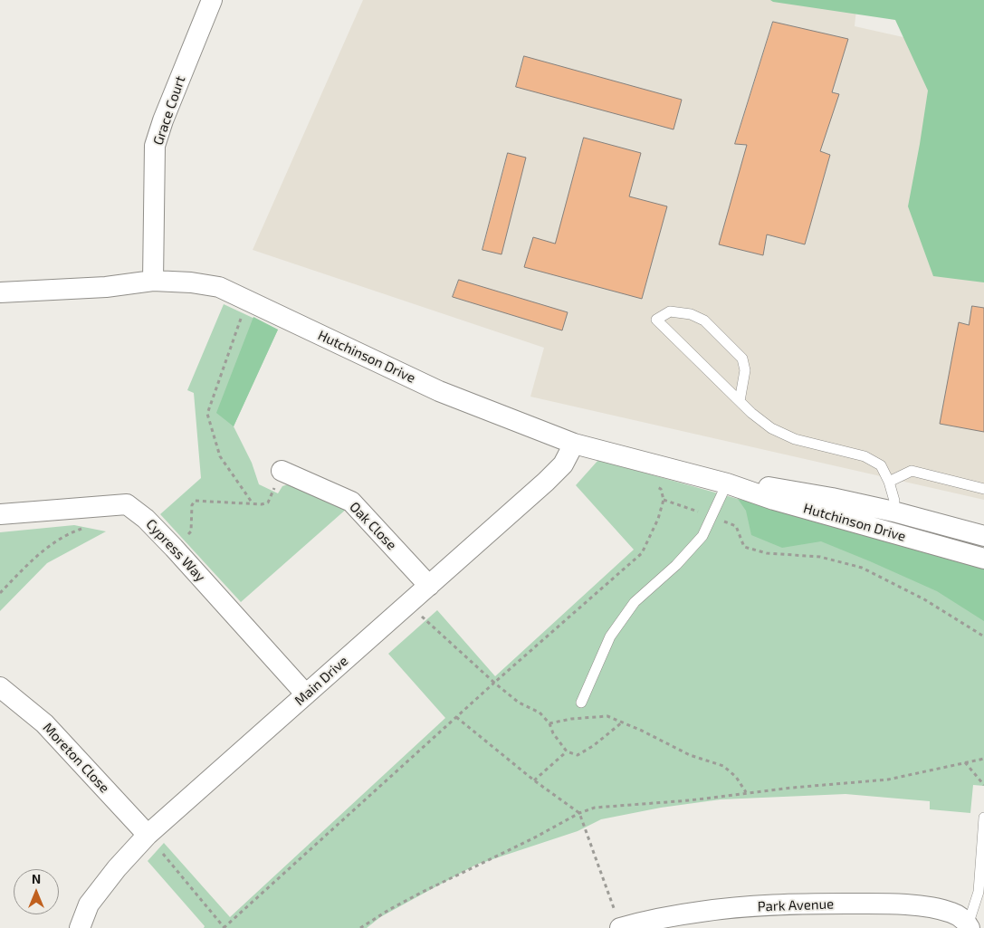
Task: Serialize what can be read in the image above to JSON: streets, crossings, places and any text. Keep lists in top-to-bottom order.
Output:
{
  "streets": {
    "street": [
      "Grace Court",
      "Hutchinson Drive",
      "Oak Close",
      "Cypress Way",
      "Main Drive",
      "Moreton Close",
      "Park Avenue"
    ]
  },
  "crossings": [
    ["Grace Court", "Hutchinson Drive"],
    ["Hutchinson Drive", "Main Drive"],
    ["Oak Close", "Main Drive"],
    ["Cypress Way", "Main Drive"],
    ["Main Drive", "Moreton Close"]
  ],
  "north": "top"
}
